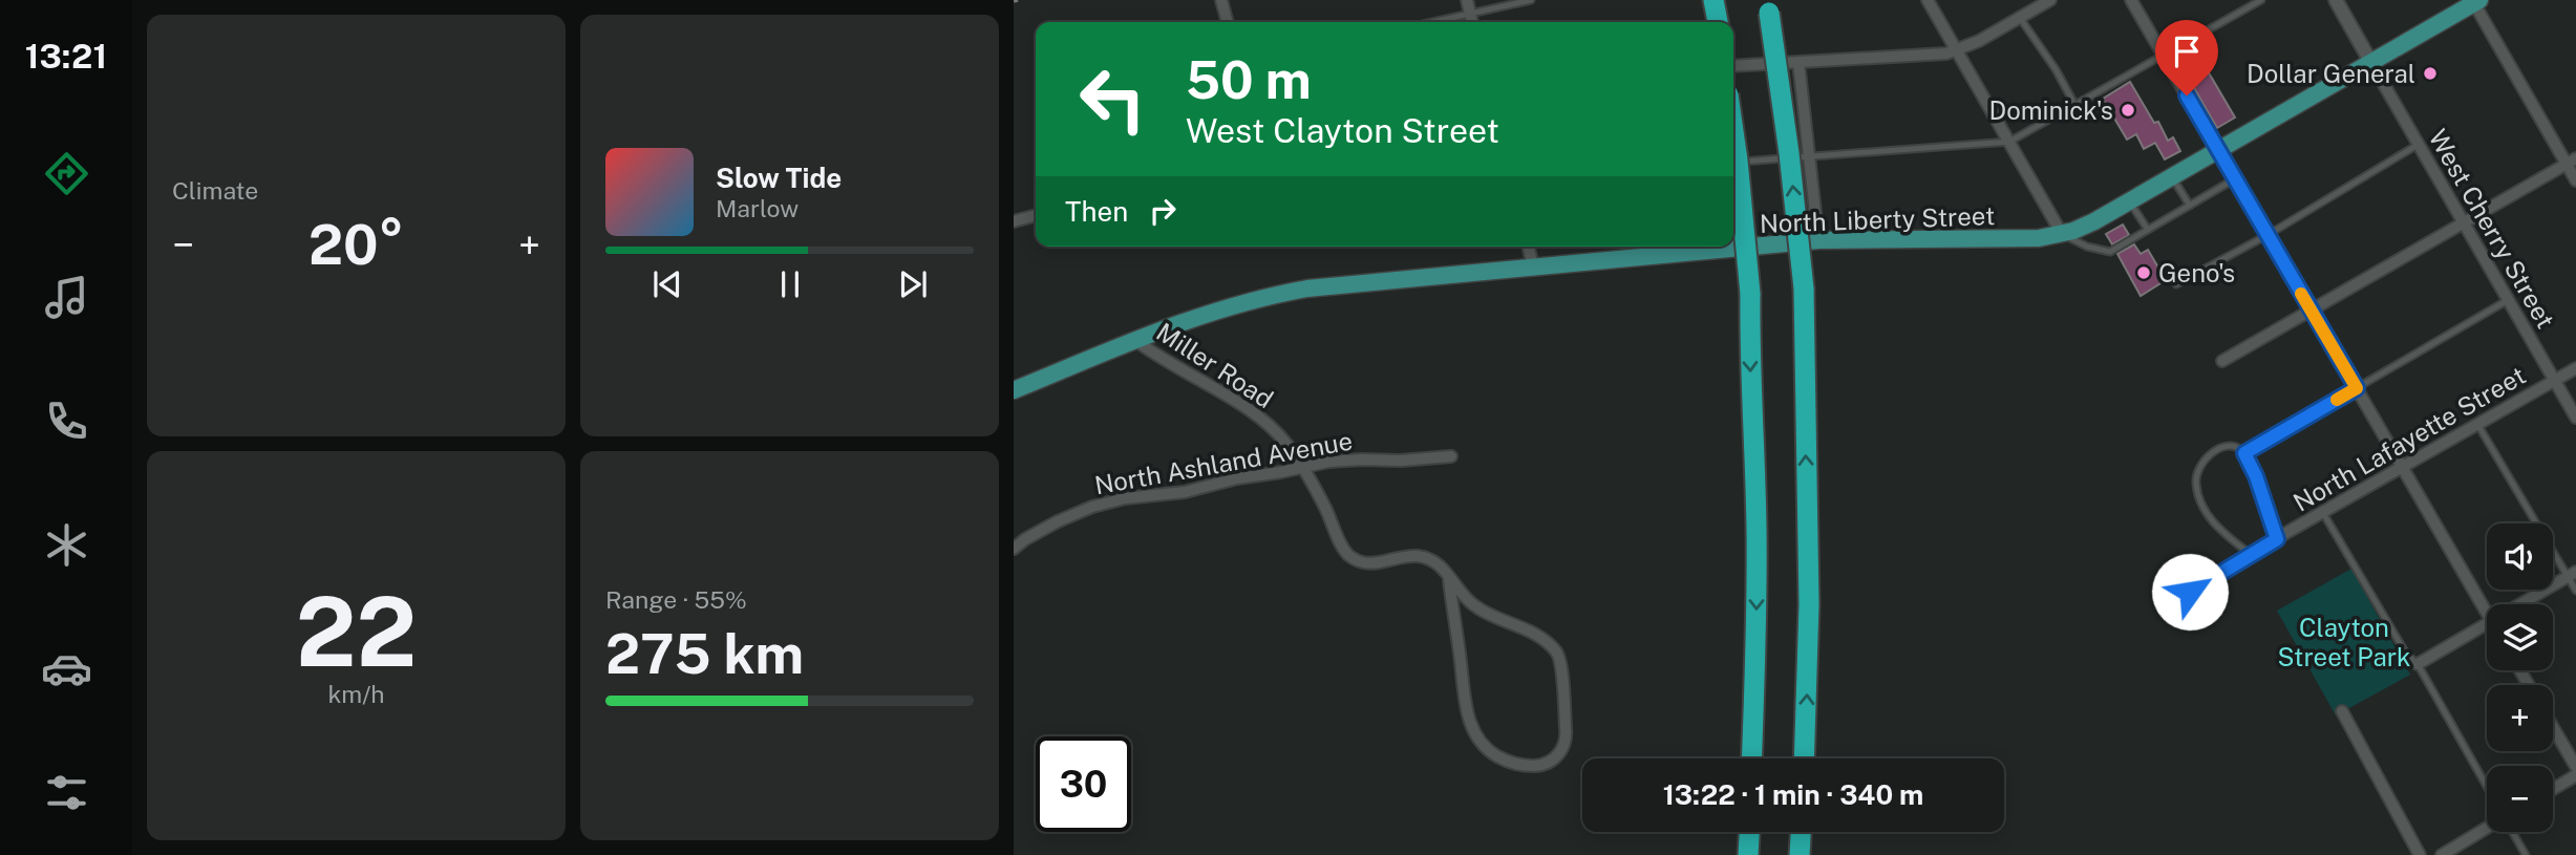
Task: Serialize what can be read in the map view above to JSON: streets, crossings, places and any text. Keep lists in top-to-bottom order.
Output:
{
  "streets": {
    "main road": ["North Liberty Street"],
    "street": [
      "West Cherry Street",
      "Miller Road",
      "North Lafayette Street",
      "North Ashland Avenue"
    ]
  },
  "crossings": [
    ["North Liberty Street", "West Cherry Street"],
    ["North Liberty Street", "Miller Road"],
    ["West Cherry Street", "North Lafayette Street"],
    ["Miller Road", "North Ashland Avenue"]
  ],
  "parks": ["Clayton Street Park"],
  "places": ["Dollar General", "Dominick's", "Geno's"],
  "page": {
    "tabs": "13:21",
    "tile": [
      "Climate",
      ["22", "km/h"],
      ["Range · 55%", "275 km"]
    ],
    "turn": ["50 m", "West Clayton Street"],
    "song": ["Slow Tide", "Marlow"],
    "then": "Then",
    "heat": ["−", "20°", "+"],
    "map_buttons": ["+", "−"],
    "limit": "30",
    "trip": "13:22 · 1 min · 340 m"
  }
}
